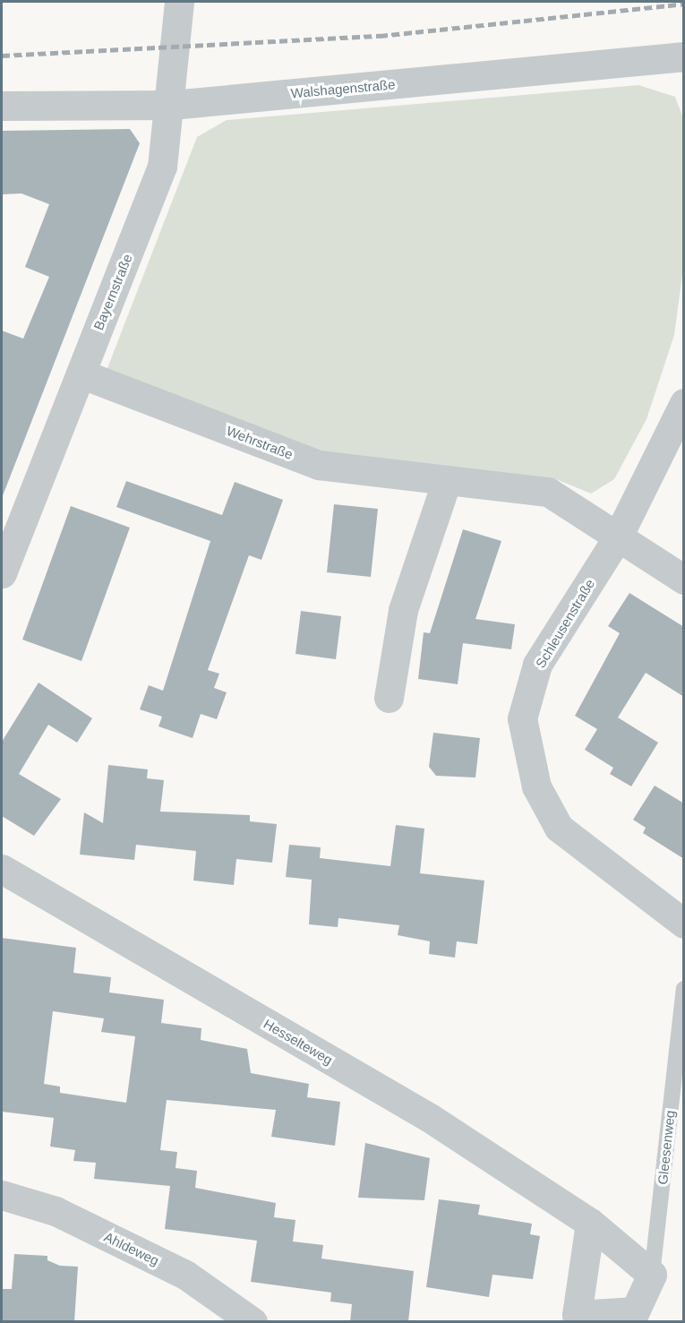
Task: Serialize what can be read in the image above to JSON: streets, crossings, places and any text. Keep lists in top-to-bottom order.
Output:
{
  "streets": {
    "street": [
      "Walshagenstraße",
      "Bayernstraße",
      "Wehrstraße",
      "Schleusenstraße",
      "Hesselteweg",
      "Ahldeweg"
    ],
    "lane": ["Gleesenweg"]
  },
  "crossings": [
    ["Walshagenstraße", "Bayernstraße"],
    ["Bayernstraße", "Wehrstraße"],
    ["Wehrstraße", "Schleusenstraße"],
    ["Hesselteweg", "Gleesenweg"]
  ]
}
